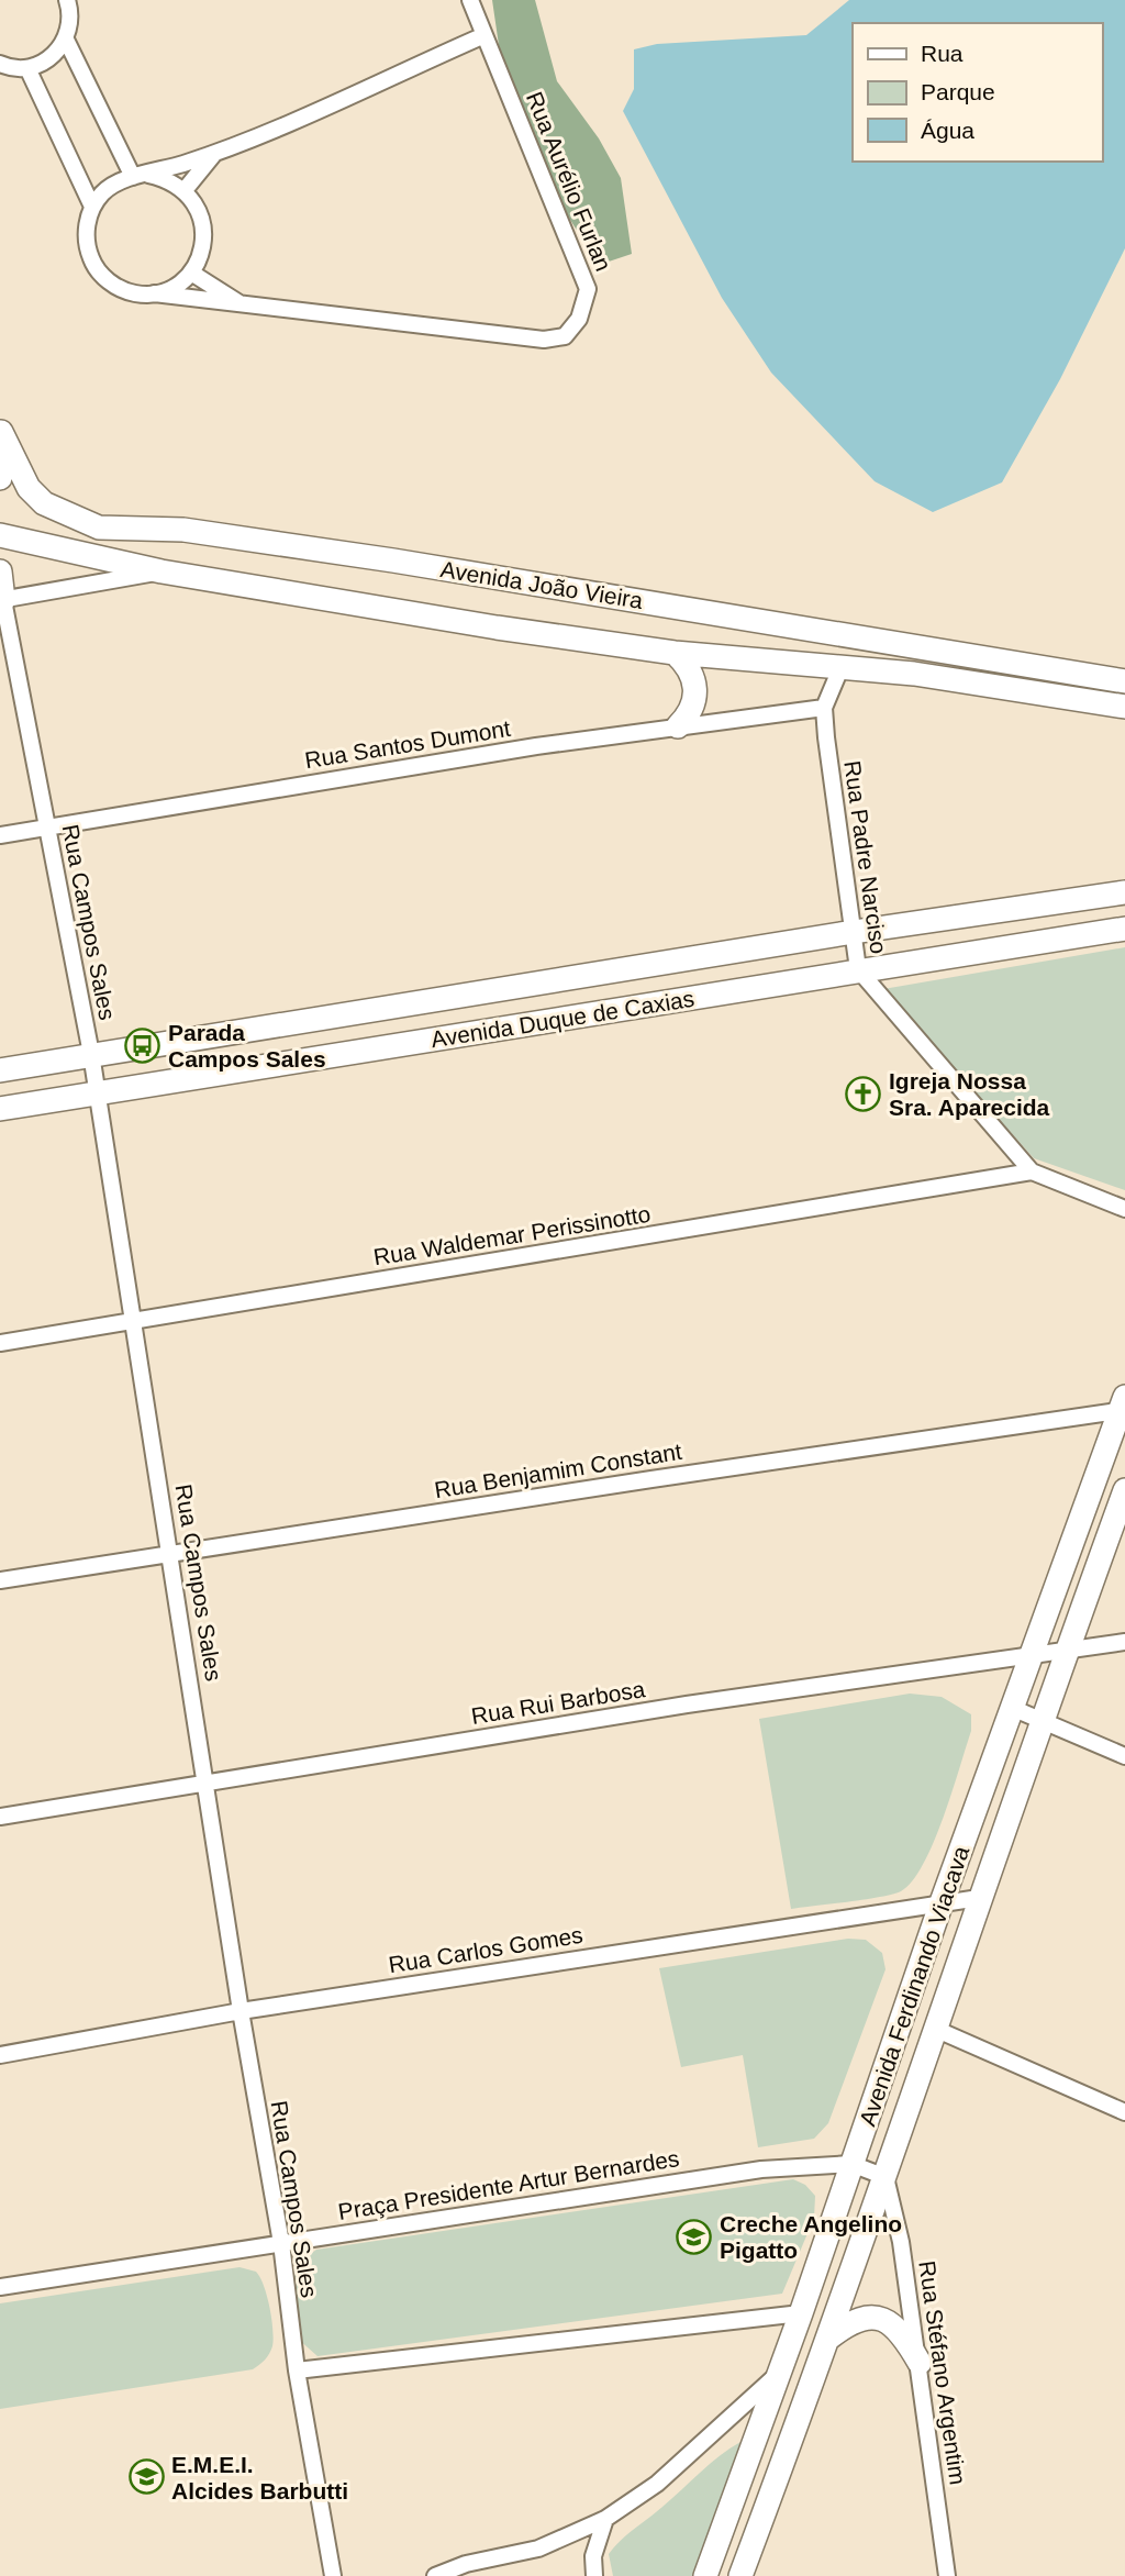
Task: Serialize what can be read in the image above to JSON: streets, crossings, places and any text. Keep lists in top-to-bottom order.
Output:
{
  "streets": {
    "street": [
      "Rua Aurélio Furlan",
      "Avenida João Vieira",
      "Rua Santos Dumont",
      "Rua Padre Narciso",
      "Rua Campos Sales",
      "Avenida Duque de Caxias",
      "Rua Waldemar Perissinotto",
      "Rua Benjamim Constant",
      "Rua Rui Barbosa",
      "Rua Carlos Gomes",
      "Avenida Ferdinando Viacava",
      "Praça Presidente Artur Bernardes",
      "Rua Stéfano Argentim"
    ]
  },
  "crossings": [
    ["Rua Santos Dumont", "Rua Padre Narciso"],
    ["Rua Santos Dumont", "Rua Campos Sales"],
    ["Rua Padre Narciso", "Avenida Duque de Caxias"],
    ["Rua Padre Narciso", "Rua Waldemar Perissinotto"],
    ["Rua Campos Sales", "Avenida Duque de Caxias"],
    ["Rua Campos Sales", "Rua Waldemar Perissinotto"],
    ["Rua Campos Sales", "Rua Benjamim Constant"],
    ["Rua Campos Sales", "Rua Rui Barbosa"],
    ["Rua Campos Sales", "Rua Carlos Gomes"],
    ["Rua Campos Sales", "Praça Presidente Artur Bernardes"],
    ["Rua Benjamim Constant", "Avenida Ferdinando Viacava"],
    ["Rua Rui Barbosa", "Avenida Ferdinando Viacava"],
    ["Rua Carlos Gomes", "Avenida Ferdinando Viacava"],
    ["Avenida Ferdinando Viacava", "Praça Presidente Artur Bernardes"],
    ["Avenida Ferdinando Viacava", "Rua Stéfano Argentim"],
    ["Praça Presidente Artur Bernardes", "Rua Stéfano Argentim"]
  ],
  "places": {
    "bus stop": ["Parada Campos Sales"],
    "church": ["Igreja Nossa Sra. Aparecida"],
    "school or university": ["Creche Angelino Pigatto", "E.M.E.I. Alcides Barbutti"]
  },
  "legend": ["Rua", "Parque", "Água"]
}
